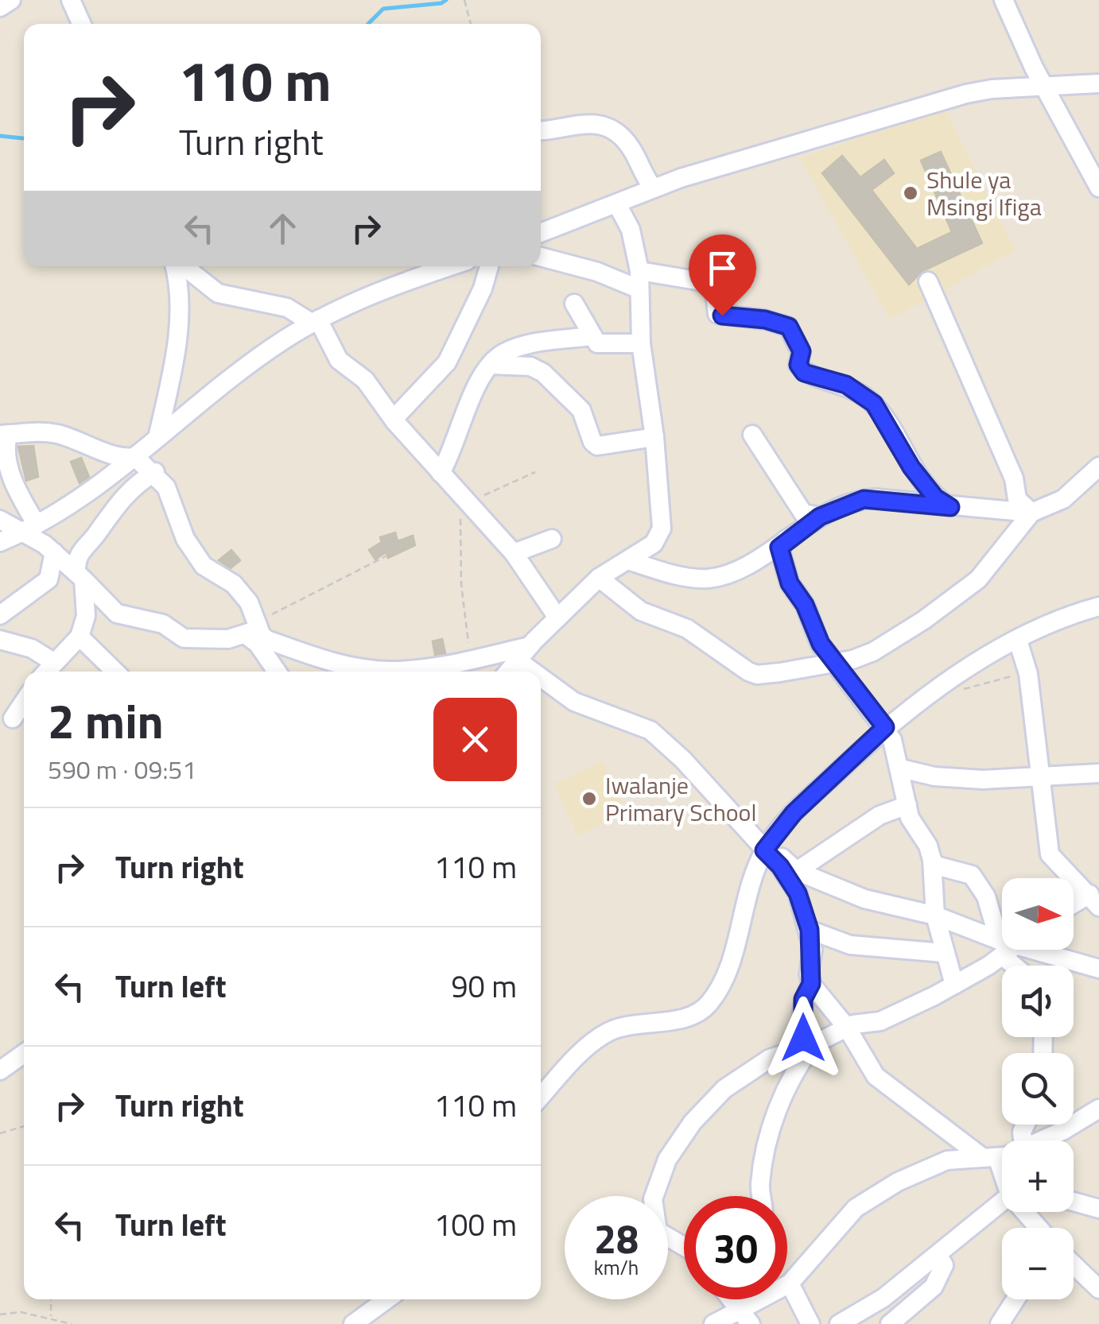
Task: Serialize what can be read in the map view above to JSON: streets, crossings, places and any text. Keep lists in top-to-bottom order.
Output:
{
  "places": ["Shule ya Msingi Ifiga", "Iwalanje Primary School"],
  "north": "right",
  "page": {
    "turn": ["110 m", "Turn right"],
    "heading": ["2 min", "590 m · 09:51"],
    "list": [
      {
        "name": "Turn right",
        "value": "110 m"
      },
      {
        "name": "Turn left",
        "value": "90 m"
      },
      {
        "name": "Turn right",
        "value": "110 m"
      },
      {
        "name": "Turn left",
        "value": "100 m"
      }
    ],
    "map_buttons": ["+", "−"],
    "speed": "28 km/h",
    "limit": "30"
  }
}
